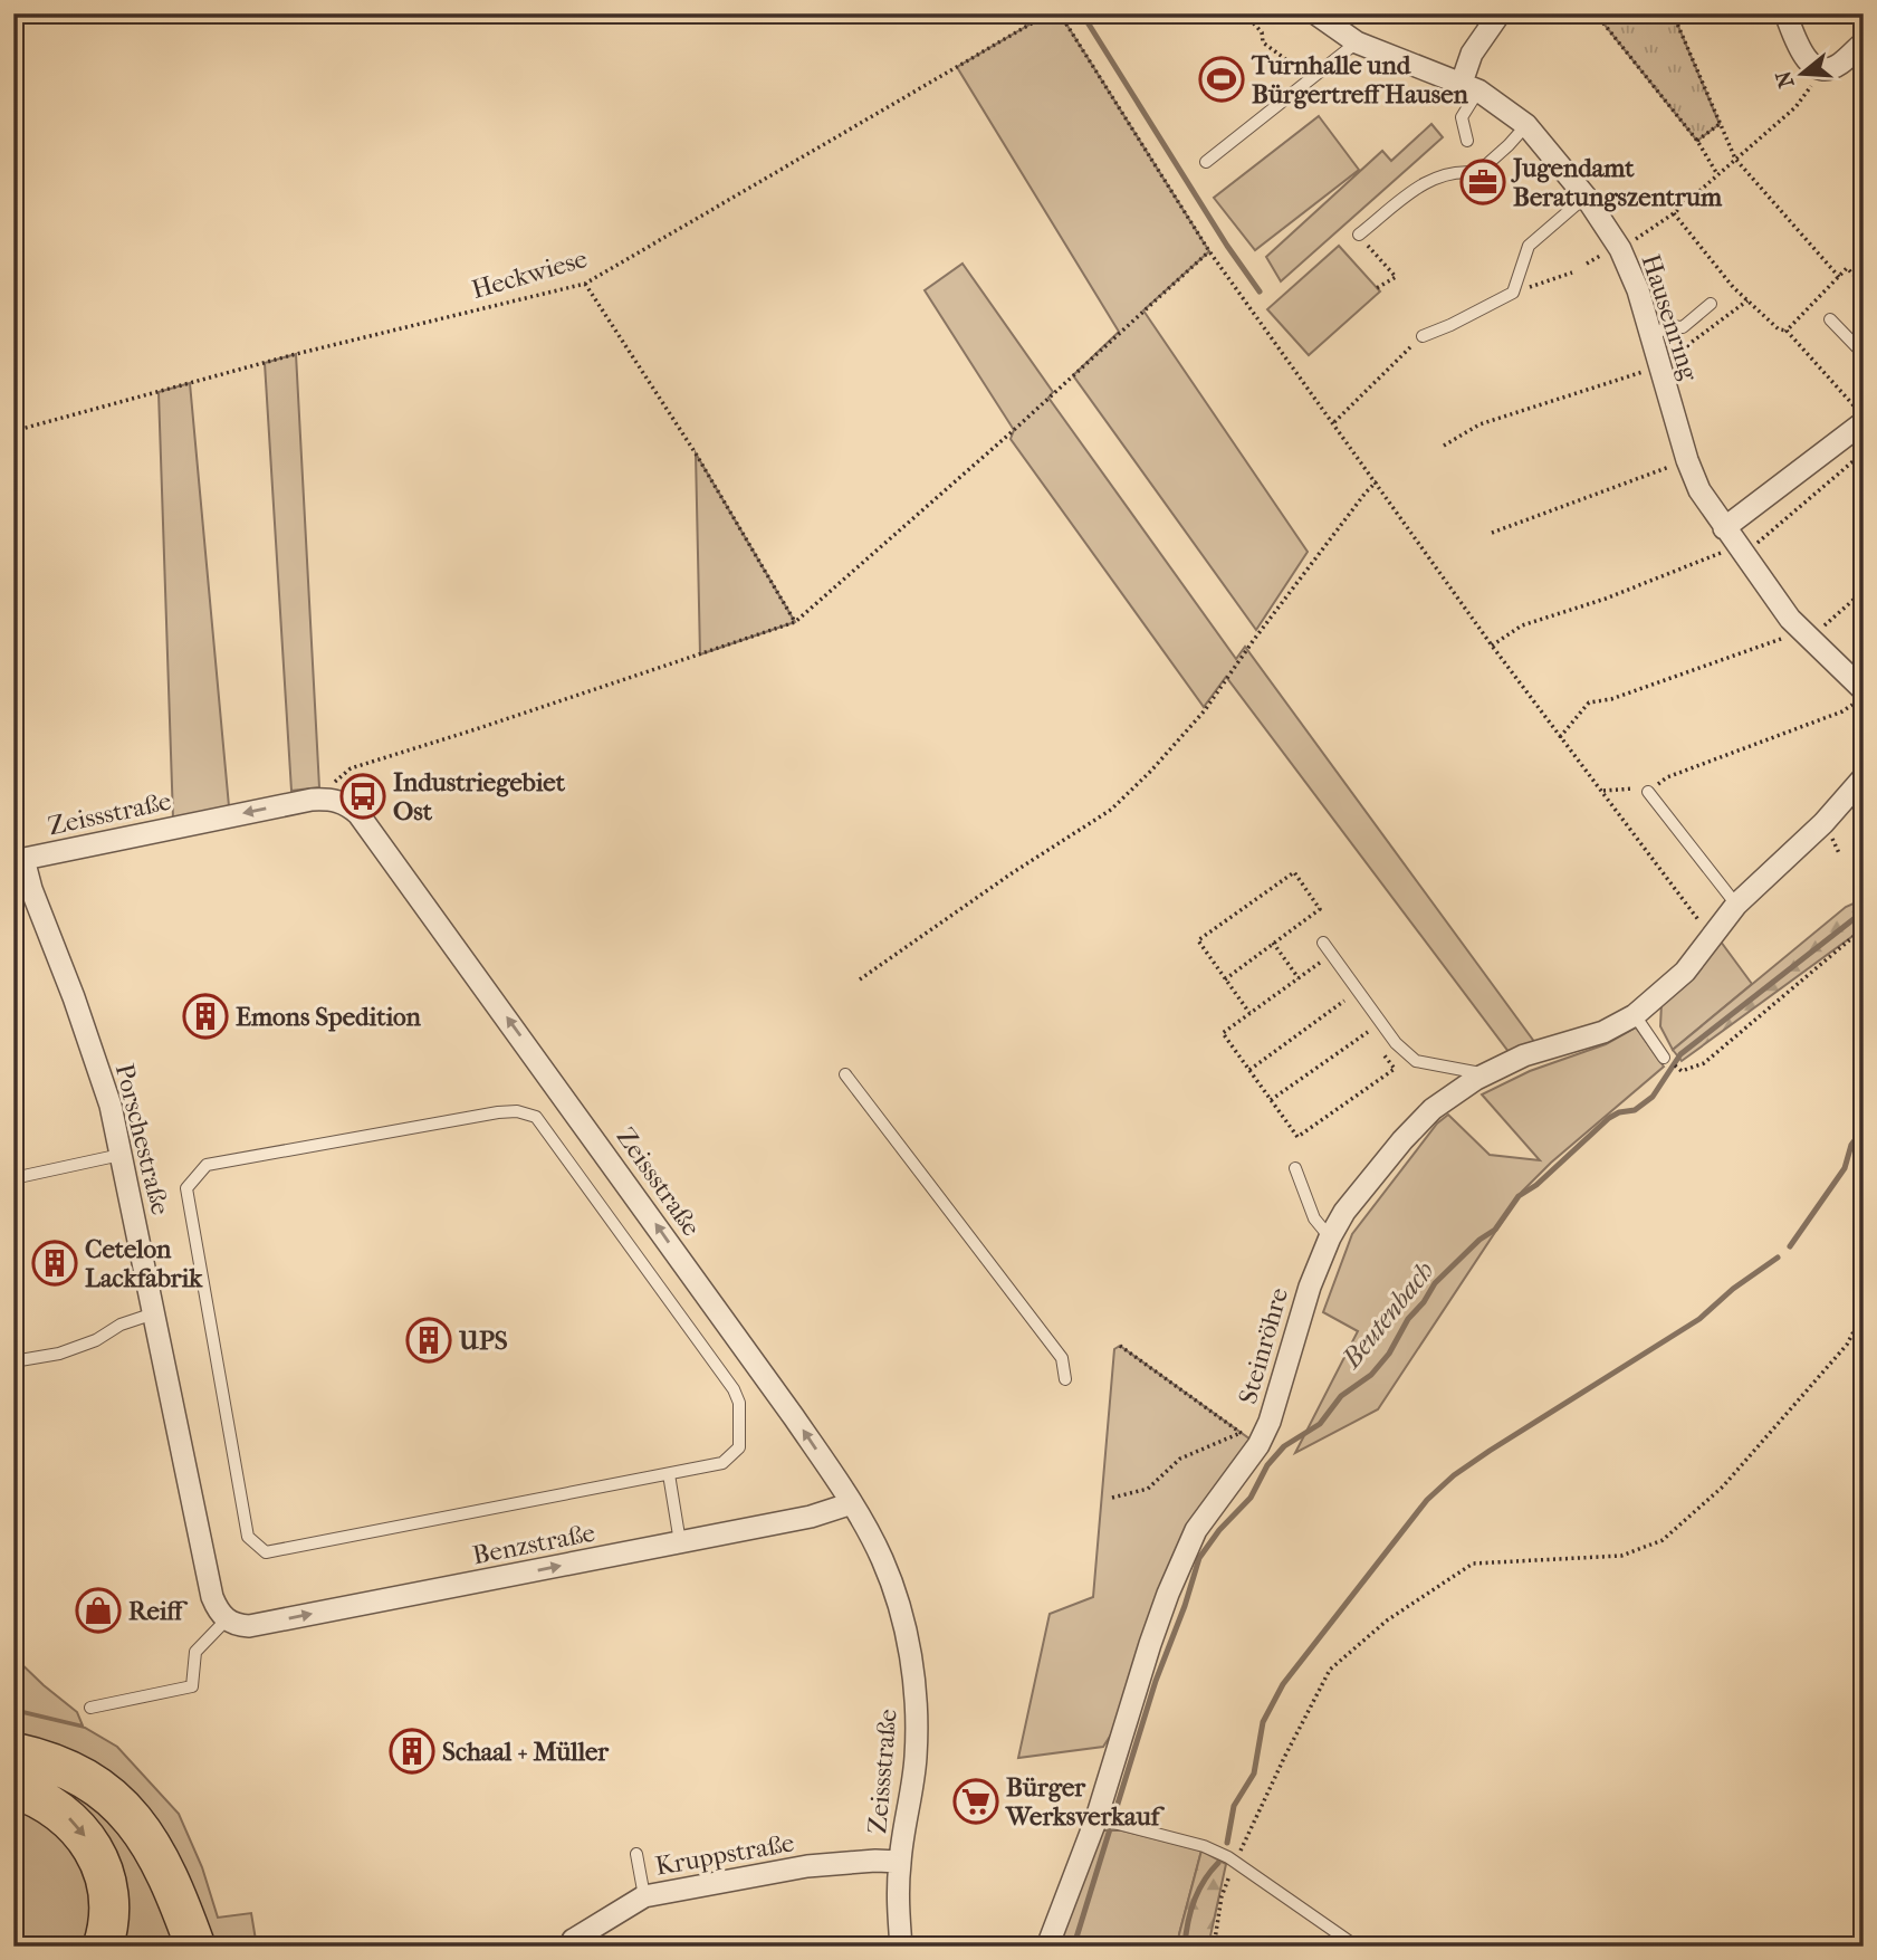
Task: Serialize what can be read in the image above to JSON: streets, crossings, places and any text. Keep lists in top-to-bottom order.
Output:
{
  "streets": {
    "street": [
      "Hausenring",
      "Zeissstraße",
      "Porschestraße",
      "Steinröhre",
      "Benzstraße",
      "Kruppstraße"
    ],
    "path": ["Heckwiese"]
  },
  "crossings": [
    ["Zeissstraße", "Porschestraße"],
    ["Zeissstraße", "Benzstraße"],
    ["Zeissstraße", "Kruppstraße"],
    ["Porschestraße", "Benzstraße"]
  ],
  "one_way": ["Zeissstraße", "Benzstraße"],
  "water": ["Beutenbach"],
  "places": {
    "sports": ["Turnhalle und Bürgertreff Hausen"],
    "office": ["Jugendamt Beratungszentrum"],
    "bus stop": ["Industriegebiet Ost"],
    "building": [
      "Emons Spedition",
      "Cetelon Lackfabrik",
      "UPS",
      "Schaal + Müller"
    ],
    "shop": ["Reiff"],
    "supermarket": ["Bürger Werksverkauf"]
  },
  "north": "left"
}
